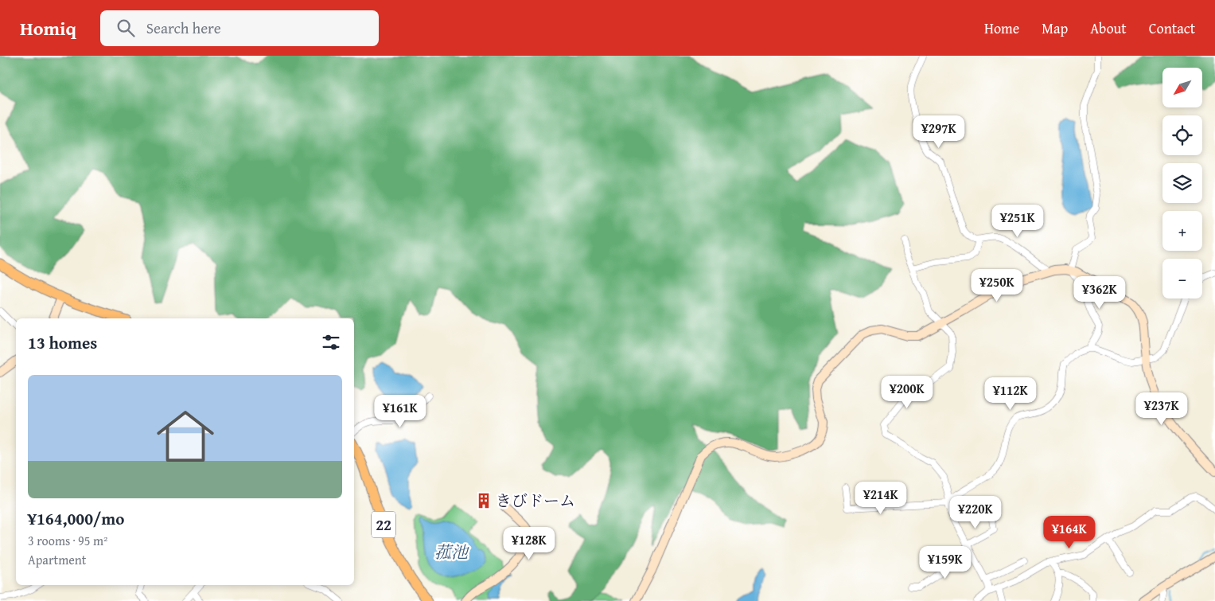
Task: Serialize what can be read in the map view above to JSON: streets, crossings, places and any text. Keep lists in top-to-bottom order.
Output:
{
  "streets": {
    "main road": ["22"]
  },
  "water": ["菰池"],
  "places": {
    "building": ["きびドーム"]
  },
  "north": "bottom left",
  "page": {
    "header": "Homiq",
    "search": "Search here",
    "nav": [
      "Home",
      "Map",
      "About",
      "Contact"
    ],
    "map_buttons": ["+", "−"],
    "price": [
      "¥297K",
      "¥251K",
      "¥250K",
      "¥362K",
      "¥200K",
      "¥112K",
      "¥237K",
      "¥161K",
      "¥214K",
      "¥220K",
      "¥164K",
      "¥128K",
      "¥159K"
    ],
    "heading": "13 homes",
    "list": [
      {
        "name": "¥164,000/mo",
        "note": "3 rooms · 95 m² · Apartment"
      }
    ]
  }
}
